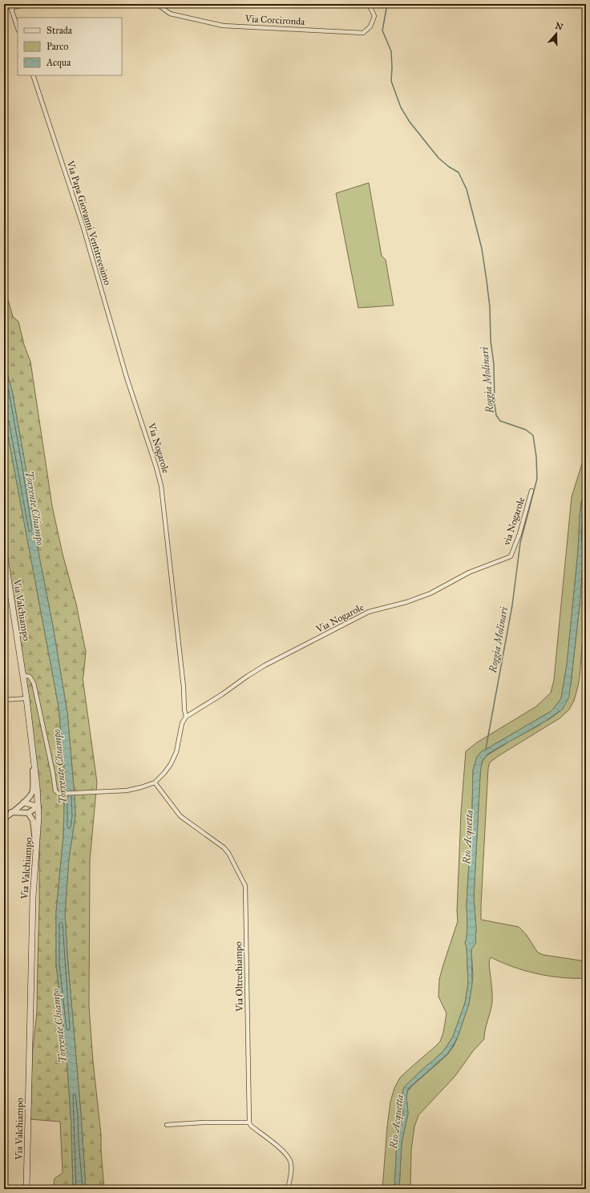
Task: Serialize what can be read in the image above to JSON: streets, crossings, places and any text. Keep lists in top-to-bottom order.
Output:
{
  "streets": {
    "main road": ["Via Valchiampo"],
    "street": [
      "Via Corcironda",
      "Via Papa Giovanni Ventitreesimo",
      "Via Nogarole",
      "via Nogarole",
      "Via Oltrechiampo"
    ]
  },
  "crossings": [
    ["Via Papa Giovanni Ventitreesimo", "Via Nogarole"],
    ["Via Nogarole", "via Nogarole"],
    ["Via Nogarole", "Via Valchiampo"],
    ["Via Nogarole", "Via Oltrechiampo"]
  ],
  "water": ["Roggia Molinari", "Torrente Chiampo", "Rio Acquetta"],
  "legend": ["Strada", "Parco", "Acqua"],
  "north": "top"
}
